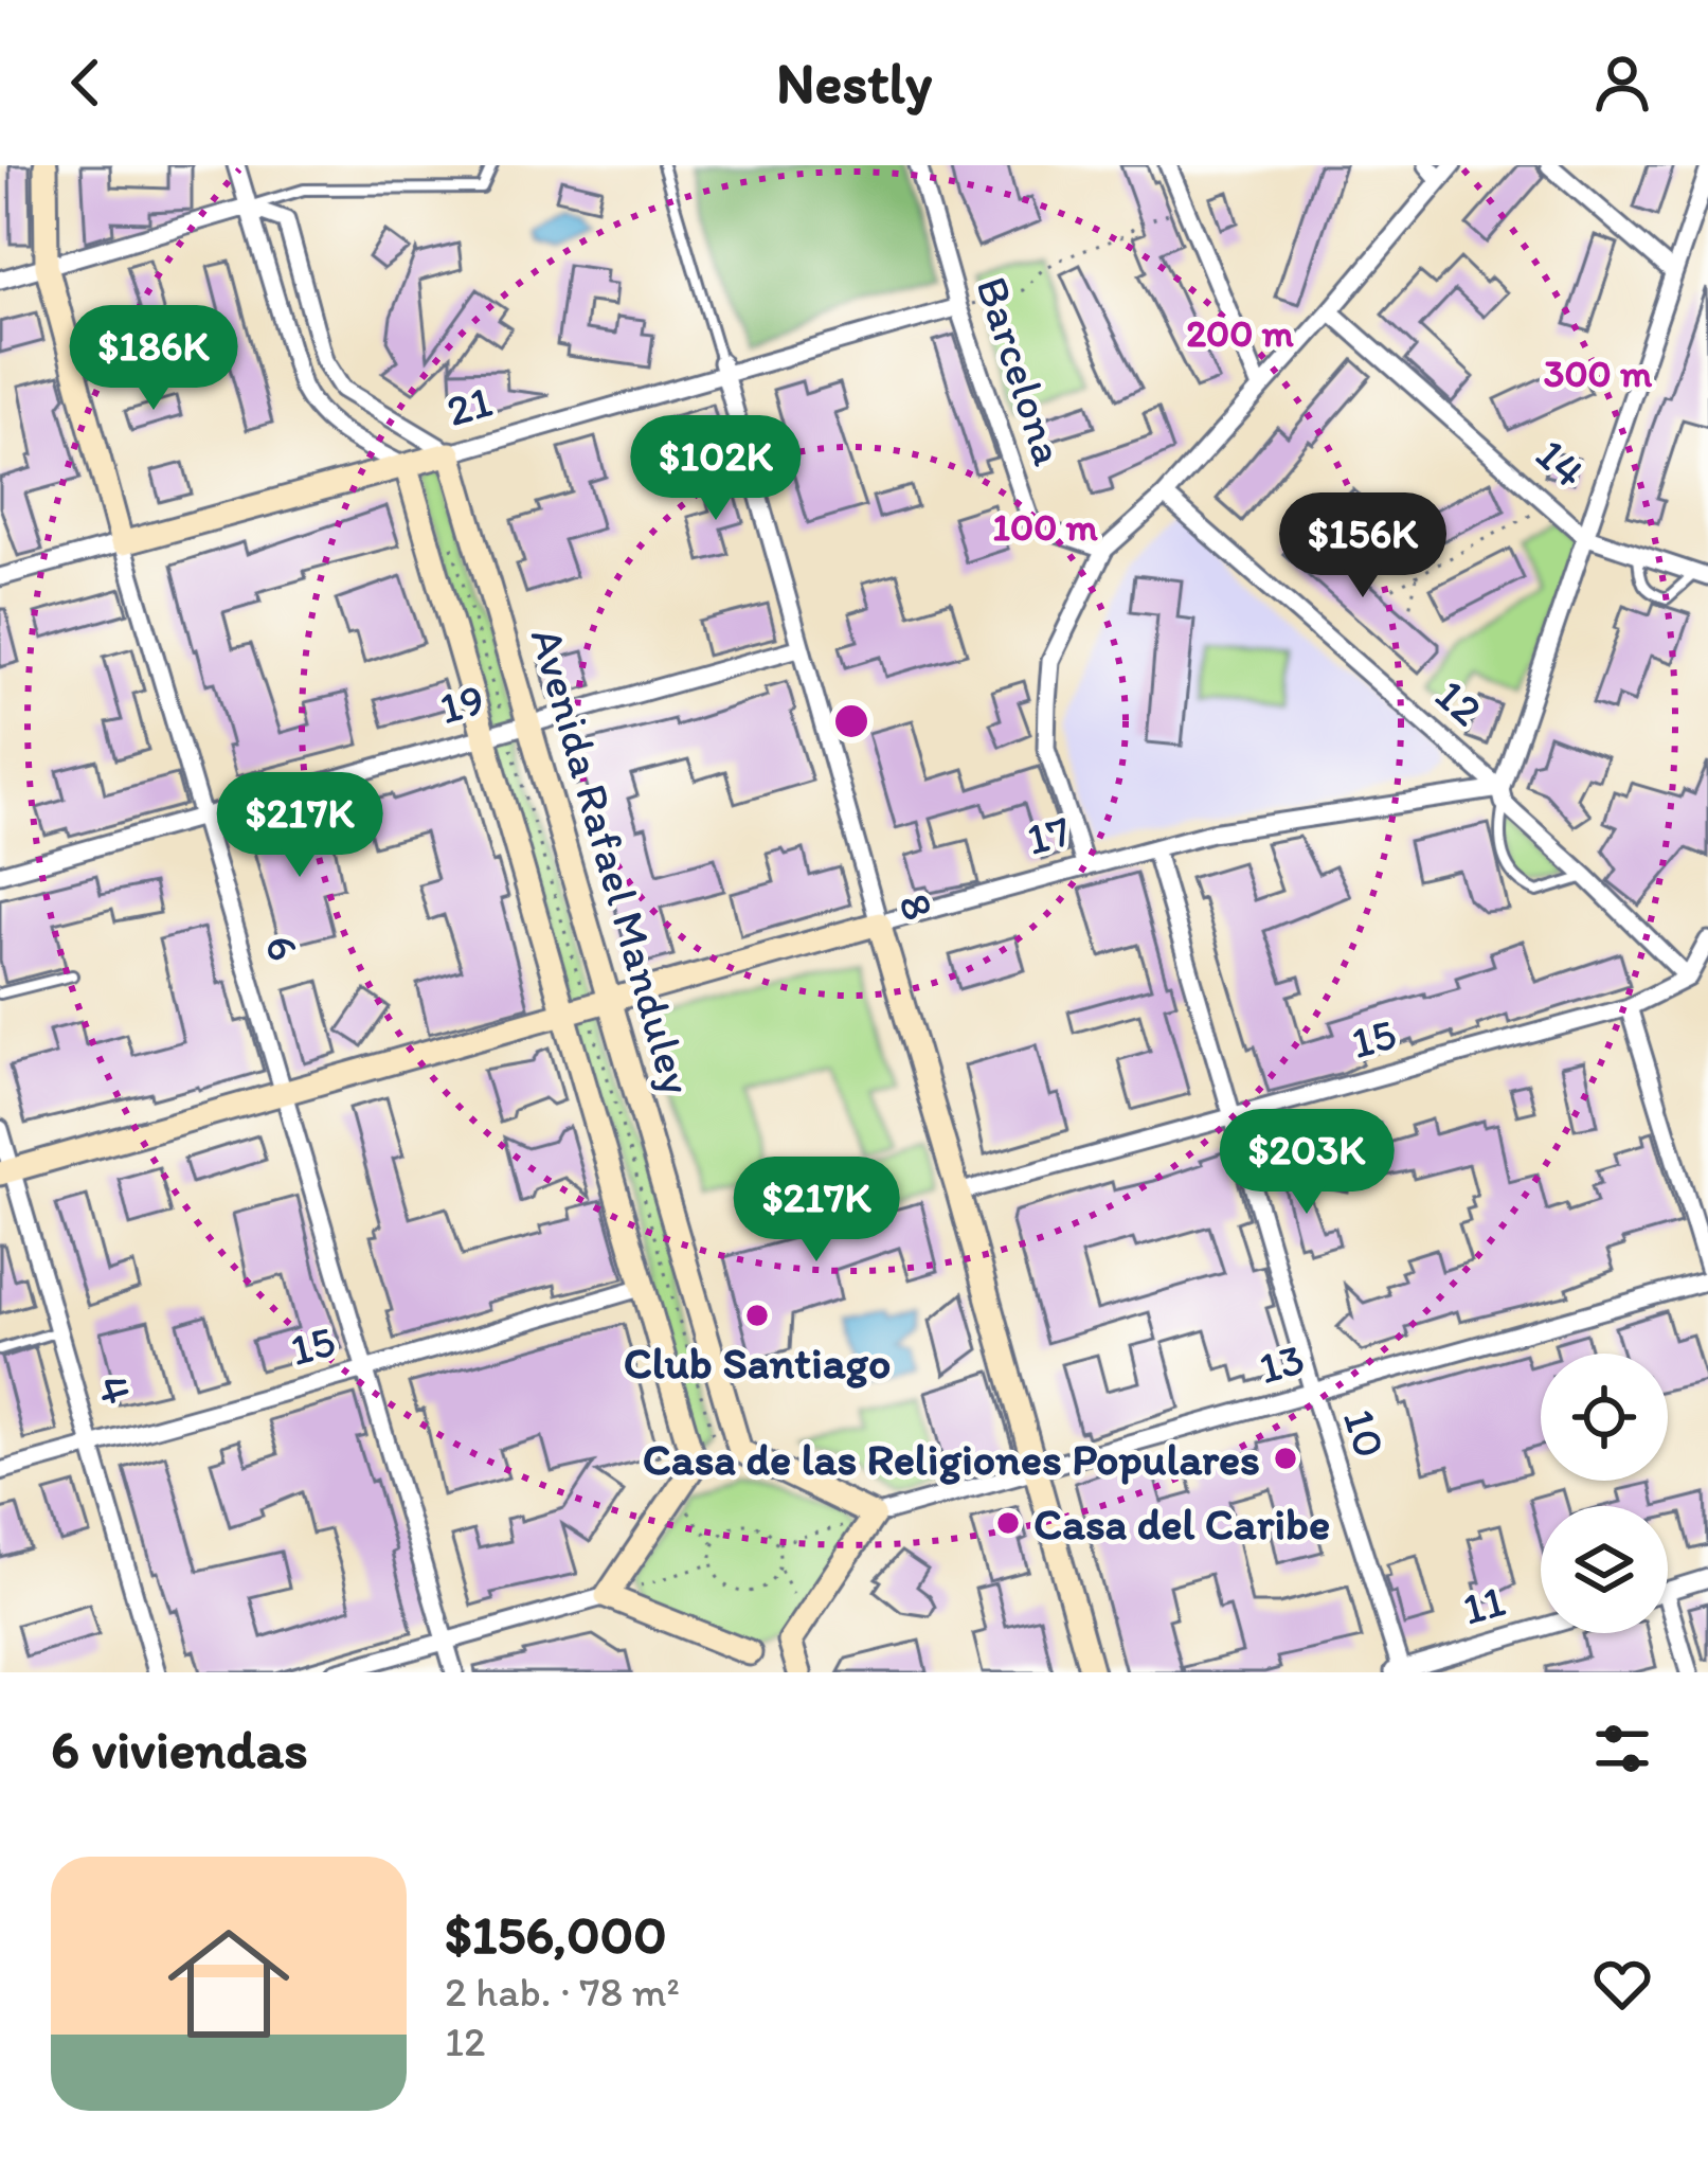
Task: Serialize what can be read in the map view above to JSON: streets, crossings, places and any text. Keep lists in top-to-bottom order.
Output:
{
  "streets": {
    "main road": [
      "21",
      "17",
      "Avenida Rafael Manduley",
      "8",
      "6"
    ],
    "street": [
      "Barcelona",
      "14",
      "12",
      "19",
      "15",
      "13",
      "4",
      "10",
      "11"
    ]
  },
  "crossings": [
    ["Barcelona", "21"],
    ["21", "Avenida Rafael Manduley"],
    ["21", "8"],
    ["21", "6"],
    ["12", "17"],
    ["12", "15"],
    ["19", "Avenida Rafael Manduley"],
    ["19", "8"],
    ["19", "6"],
    ["17", "Avenida Rafael Manduley"],
    ["17", "8"],
    ["17", "6"],
    ["17", "4"],
    ["17", "10"],
    ["Avenida Rafael Manduley", "15"],
    ["8", "15"],
    ["8", "13"],
    ["6", "15"],
    ["15", "4"],
    ["15", "10"],
    ["13", "10"],
    ["10", "11"]
  ],
  "places": ["Club Santiago", "Casa de las Religiones Populares", "Casa del Caribe"],
  "page": {
    "header": "Nestly",
    "price": [
      "$186K",
      "$102K",
      "$156K",
      "$217K",
      "$203K",
      "$217K"
    ],
    "heading": "6 viviendas",
    "list": [
      {
        "name": "$156,000",
        "note": "2 hab. · 78 m² · 12"
      }
    ]
  },
  "rings": ["200 m", "300 m", "100 m"]
}
